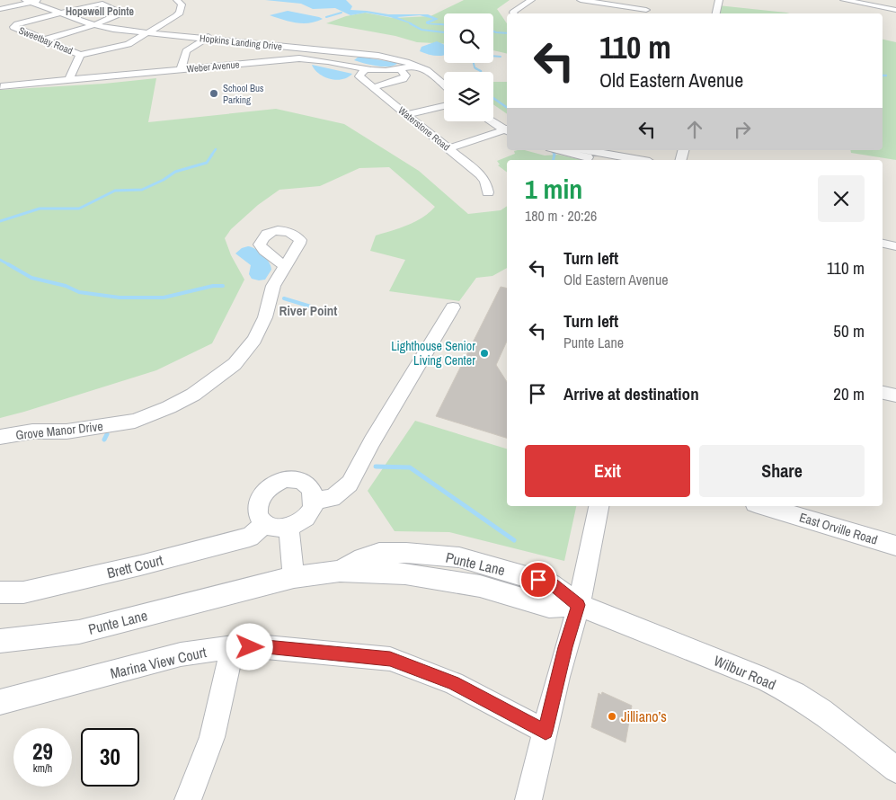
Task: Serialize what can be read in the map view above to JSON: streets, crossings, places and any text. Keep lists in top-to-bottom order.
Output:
{
  "streets": {
    "street": [
      "Sweetbay Road",
      "Hopkins Landing Drive",
      "Weber Avenue",
      "Waterstone Road",
      "Grove Manor Drive",
      "East Orville Road",
      "Punte Lane",
      "Brett Court",
      "Marina View Court",
      "Wilbur Road"
    ]
  },
  "crossings": [
    ["Sweetbay Road", "Hopkins Landing Drive"],
    ["Sweetbay Road", "Weber Avenue"],
    ["Hopkins Landing Drive", "Weber Avenue"],
    ["Weber Avenue", "Waterstone Road"],
    ["Punte Lane", "Wilbur Road"]
  ],
  "districts": ["Hopewell Pointe", "River Point"],
  "places": ["School Bus Parking", "Lighthouse Senior Living Center", "Jilliano’s"],
  "page": {
    "turn": ["110 m", "Old Eastern Avenue"],
    "heading": ["1 min", "180 m · 20:26"],
    "list": [
      {
        "name": "Turn left",
        "note": "Old Eastern Avenue",
        "value": "110 m"
      },
      {
        "name": "Turn left",
        "note": "Punte Lane",
        "value": "50 m"
      },
      {
        "name": "Arrive at destination",
        "value": "20 m"
      }
    ],
    "buttons": ["Exit", "Share"],
    "speed": "29 km/h",
    "limit": "30"
  }
}
